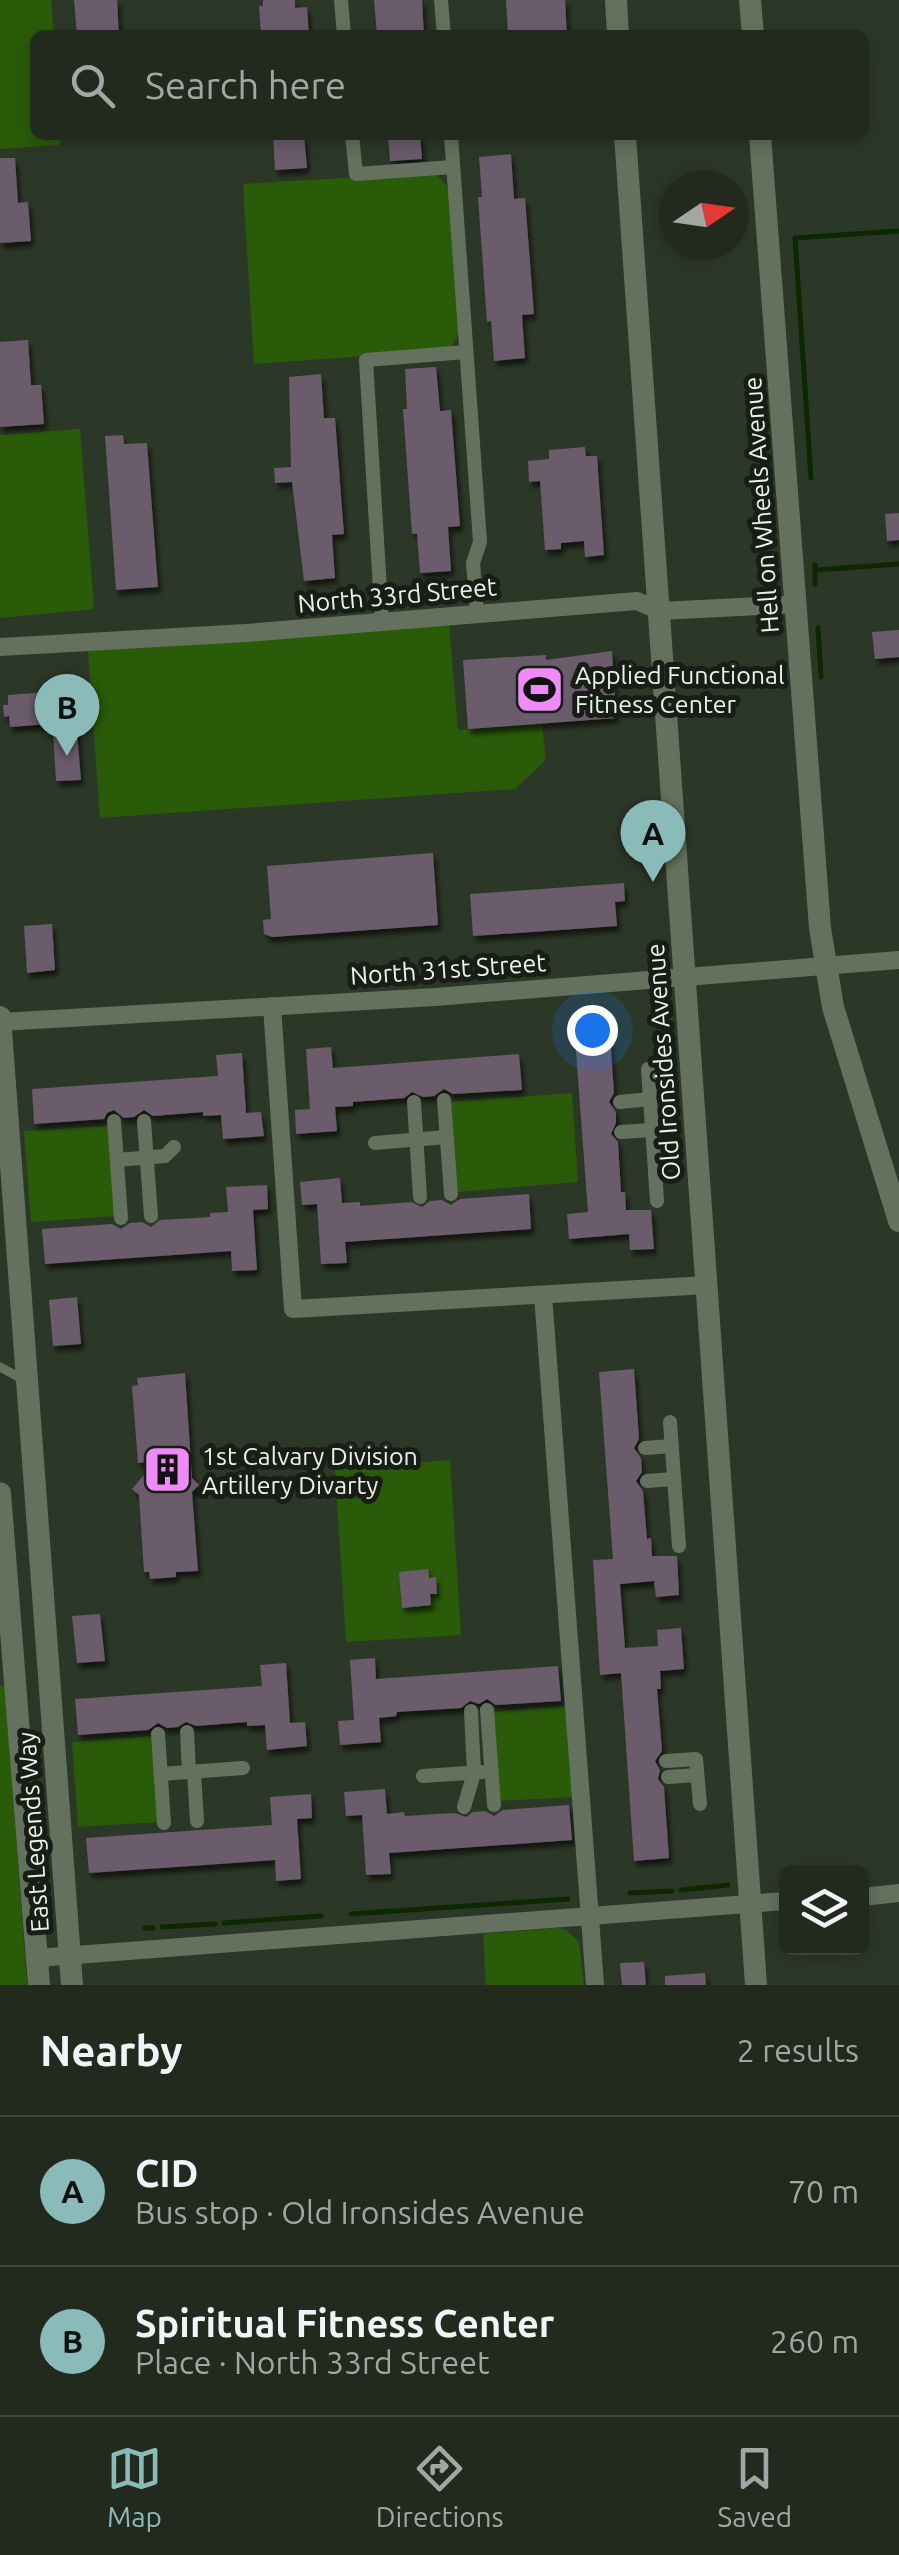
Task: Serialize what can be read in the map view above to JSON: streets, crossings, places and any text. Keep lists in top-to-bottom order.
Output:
{
  "streets": {
    "street": [
      "Hell on Wheels Avenue",
      "North 33rd Street",
      "North 31st Street",
      "Old Ironsides Avenue",
      "East Legends Way"
    ]
  },
  "crossings": [
    ["Hell on Wheels Avenue", "North 33rd Street"],
    ["Hell on Wheels Avenue", "North 31st Street"],
    ["North 33rd Street", "Old Ironsides Avenue"],
    ["North 31st Street", "Old Ironsides Avenue"],
    ["North 31st Street", "East Legends Way"]
  ],
  "places": {
    "sports": ["Applied Functional Fitness Center"],
    "building": ["1st Calvary Division Artillery Divarty"]
  },
  "north": "right",
  "page": {
    "search": "Search here",
    "pins": ["B", "A"],
    "heading": ["Nearby", "2 results"],
    "list": [
      {
        "mark": "A",
        "name": "CID",
        "note": "Bus stop · Old Ironsides Avenue",
        "value": "70 m"
      },
      {
        "mark": "B",
        "name": "Spiritual Fitness Center",
        "note": "Place · North 33rd Street",
        "value": "260 m"
      }
    ],
    "nav": ["Map", "Directions", "Saved"]
  }
}
